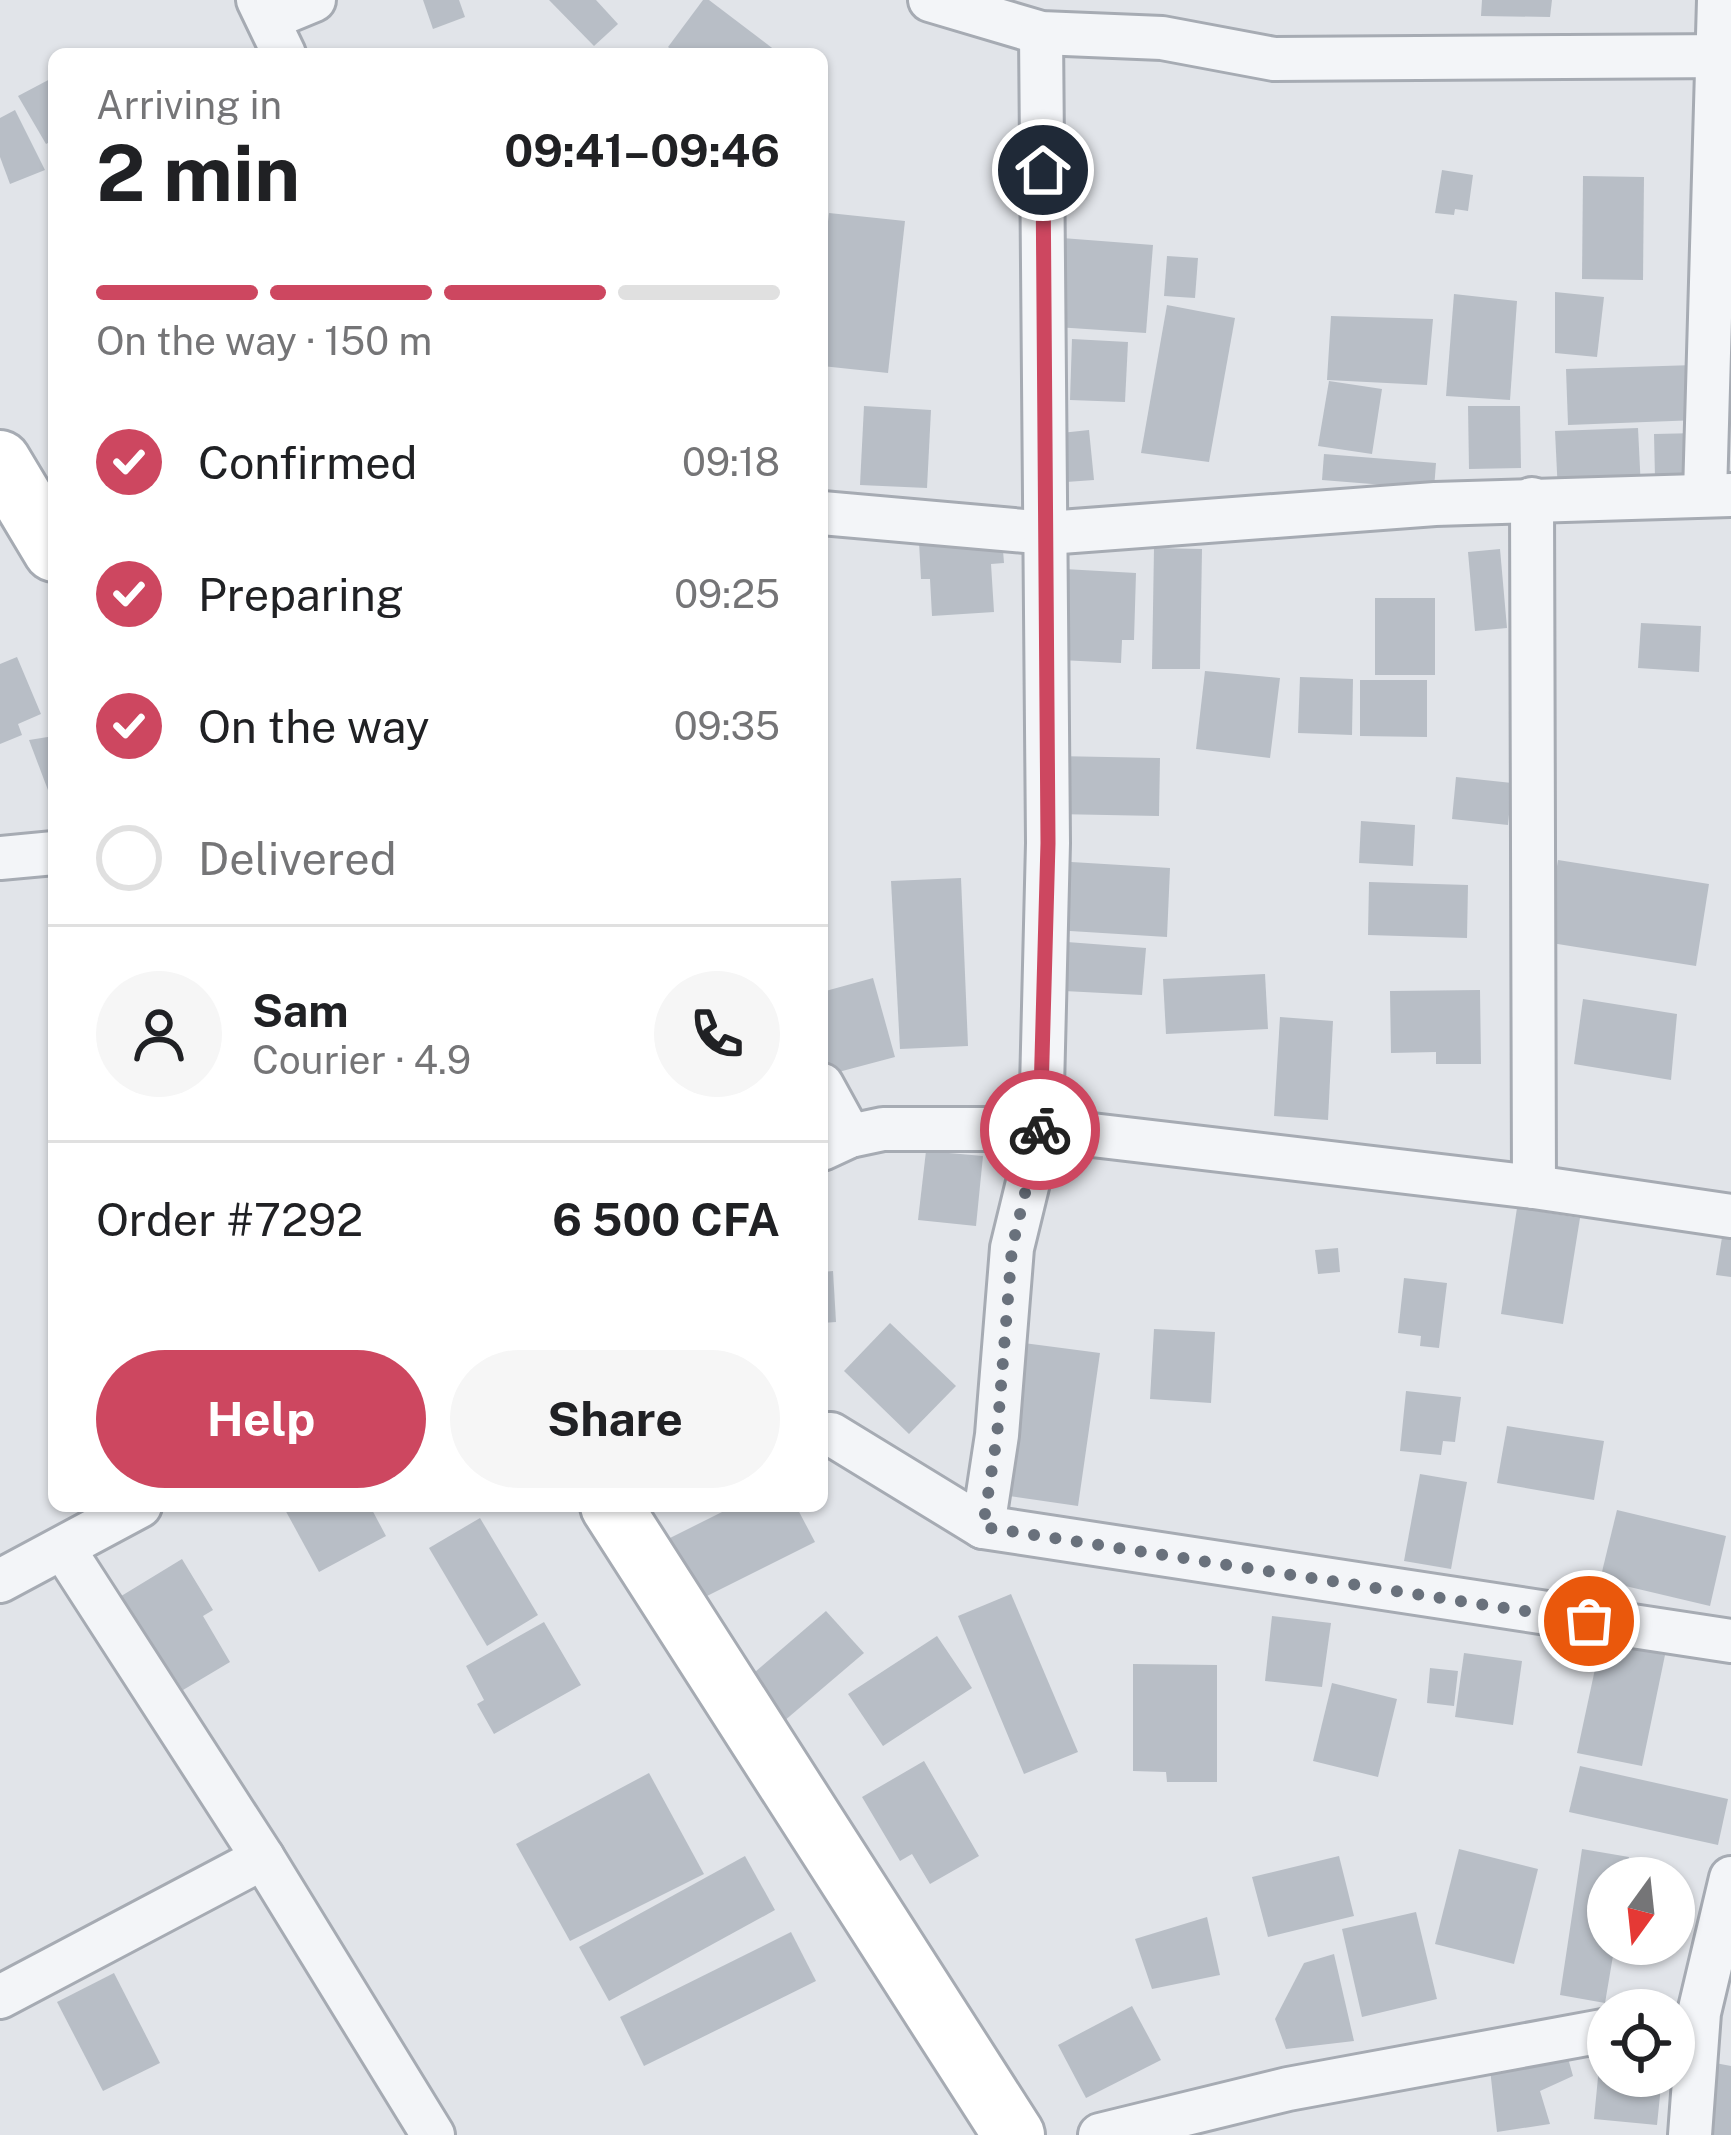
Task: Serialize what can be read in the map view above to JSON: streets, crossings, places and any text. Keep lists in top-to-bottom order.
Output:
{
  "north": "bottom",
  "page": {
    "heading": ["2 min", "Arriving in", "09:41–09:46"],
    "panel": [
      "Sam",
      "Courier · 4.9",
      "Order #7292",
      "6 500 CFA"
    ],
    "bar": "On the way · 150 m",
    "list": [
      ["Confirmed", "09:18"],
      ["Preparing", "09:25"],
      ["On the way", "09:35"],
      "Delivered"
    ],
    "buttons": ["Help", "Share"]
  }
}
